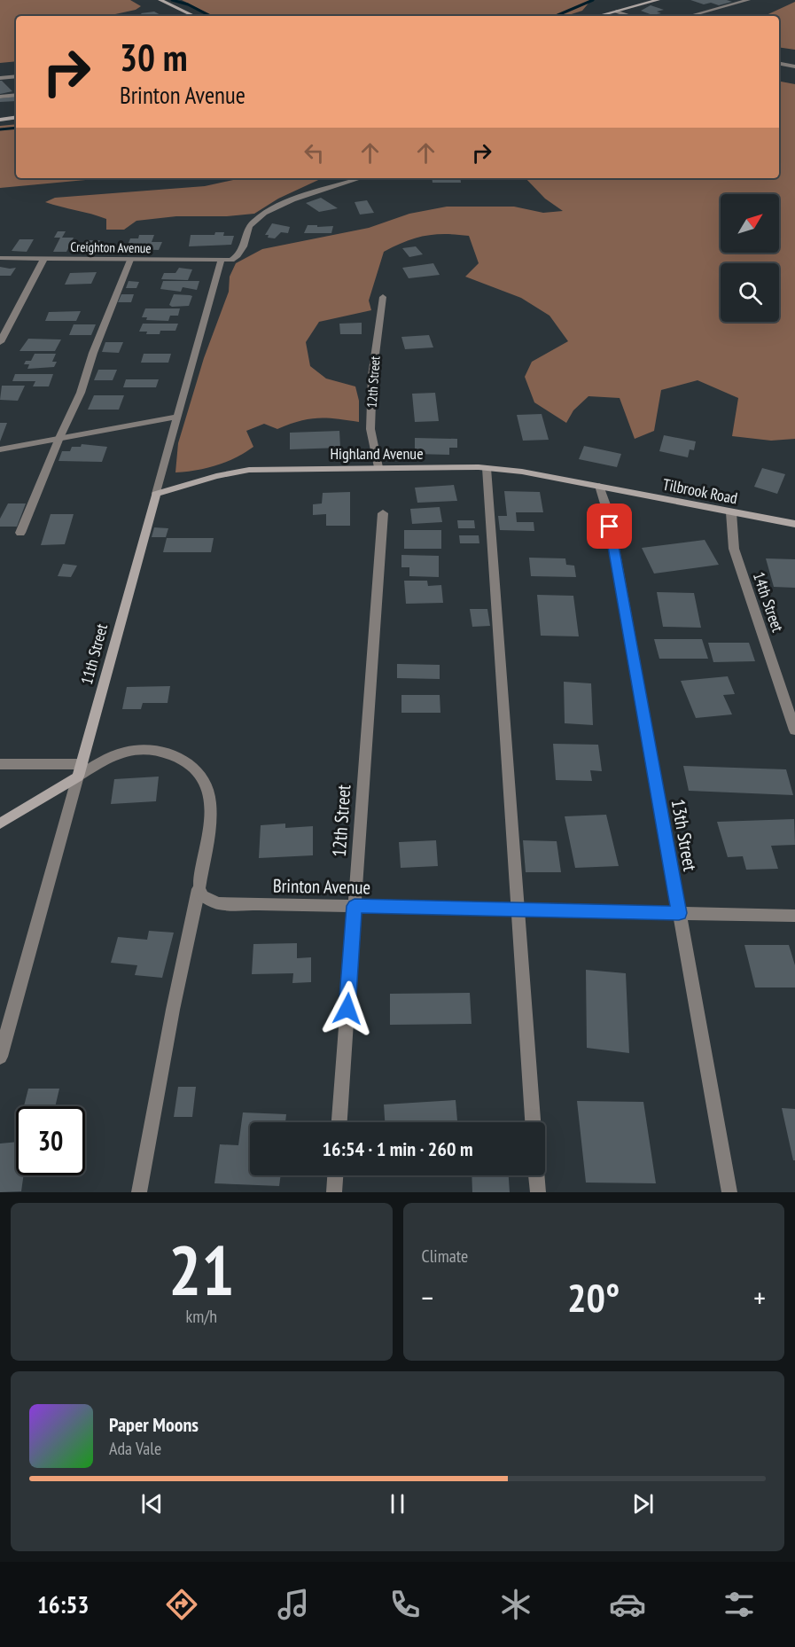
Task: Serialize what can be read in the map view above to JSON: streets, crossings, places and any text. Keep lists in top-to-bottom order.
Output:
{
  "streets": {
    "street": [
      "Creighton Avenue",
      "12th Street",
      "Highland Avenue",
      "Tilbrook Road",
      "14th Street",
      "11th Street",
      "13th Street",
      "Brinton Avenue"
    ]
  },
  "crossings": [
    ["Creighton Avenue", "11th Street"],
    ["12th Street", "Highland Avenue"],
    ["12th Street", "Brinton Avenue"],
    ["Highland Avenue", "Tilbrook Road"],
    ["Highland Avenue", "11th Street"],
    ["Highland Avenue", "13th Street"],
    ["Tilbrook Road", "14th Street"],
    ["Tilbrook Road", "13th Street"],
    ["13th Street", "Brinton Avenue"]
  ],
  "north": "top right",
  "page": {
    "turn": ["30 m", "Brinton Avenue"],
    "limit": "30",
    "trip": "16:54 · 1 min · 260 m",
    "tile": [
      ["21", "km/h"],
      "Climate"
    ],
    "heat": ["−", "20°", "+"],
    "song": ["Paper Moons", "Ada Vale"],
    "tabs": "16:53"
  }
}
